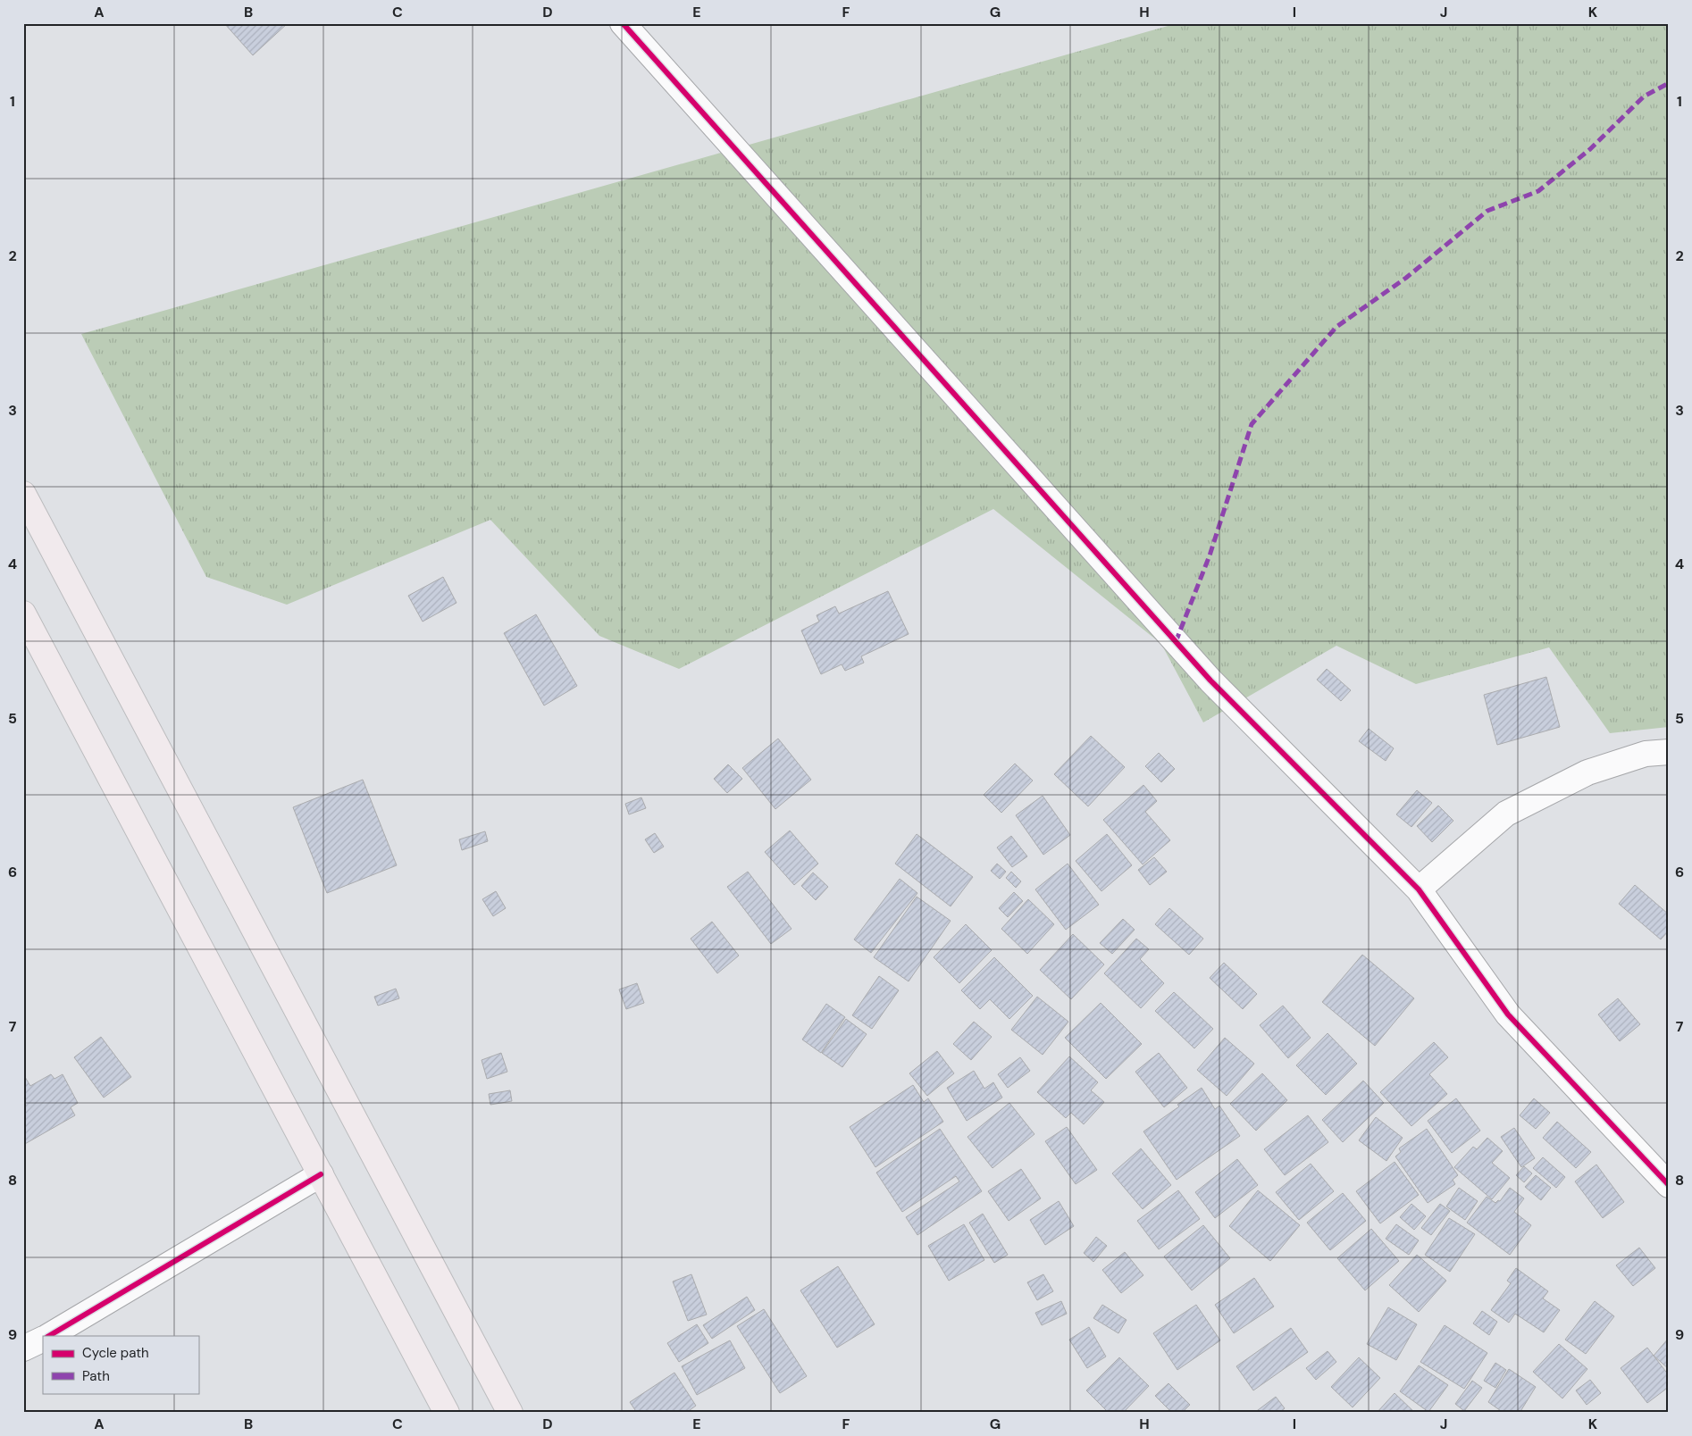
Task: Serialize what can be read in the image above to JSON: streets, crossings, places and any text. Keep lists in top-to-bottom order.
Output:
{
  "legend": ["Cycle path", "Path"],
  "grid": {
    "columns": [
      "A",
      "B",
      "C",
      "D",
      "E",
      "F",
      "G",
      "H",
      "I",
      "J",
      "K"
    ],
    "rows": [
      "1",
      "2",
      "3",
      "4",
      "5",
      "6",
      "7",
      "8",
      "9"
    ]
  }
}
